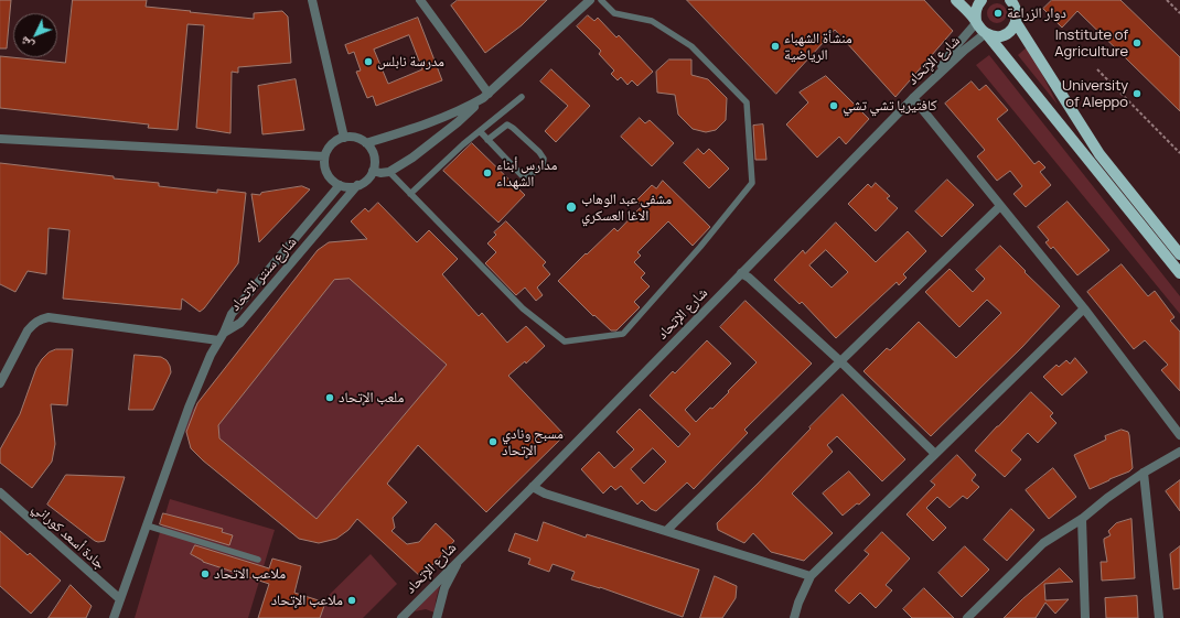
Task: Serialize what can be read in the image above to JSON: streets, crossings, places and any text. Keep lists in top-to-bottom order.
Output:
{
  "streets": {
    "street": ["شارع الإتحاد", "شارع سنتر الاتحاد", "جادة أسعد كوراني"]
  },
  "places": [
    "دوار الزراعة",
    "Institute of Agriculture",
    "منشأة الشهباء الرياضية",
    "مدرسة نابلس",
    "University of Aleppo",
    "كافتيريا تشي تشي",
    "مدارس أبناء الشهداء",
    "مشفى عبد الوهاب الاغا العسكري",
    "ملعب الإتحاد",
    "مسبح ونادي الإتحاد",
    "ملاعب الاتحاد",
    "ملاعب الإتحاد"
  ],
  "north": "bottom left"
}
